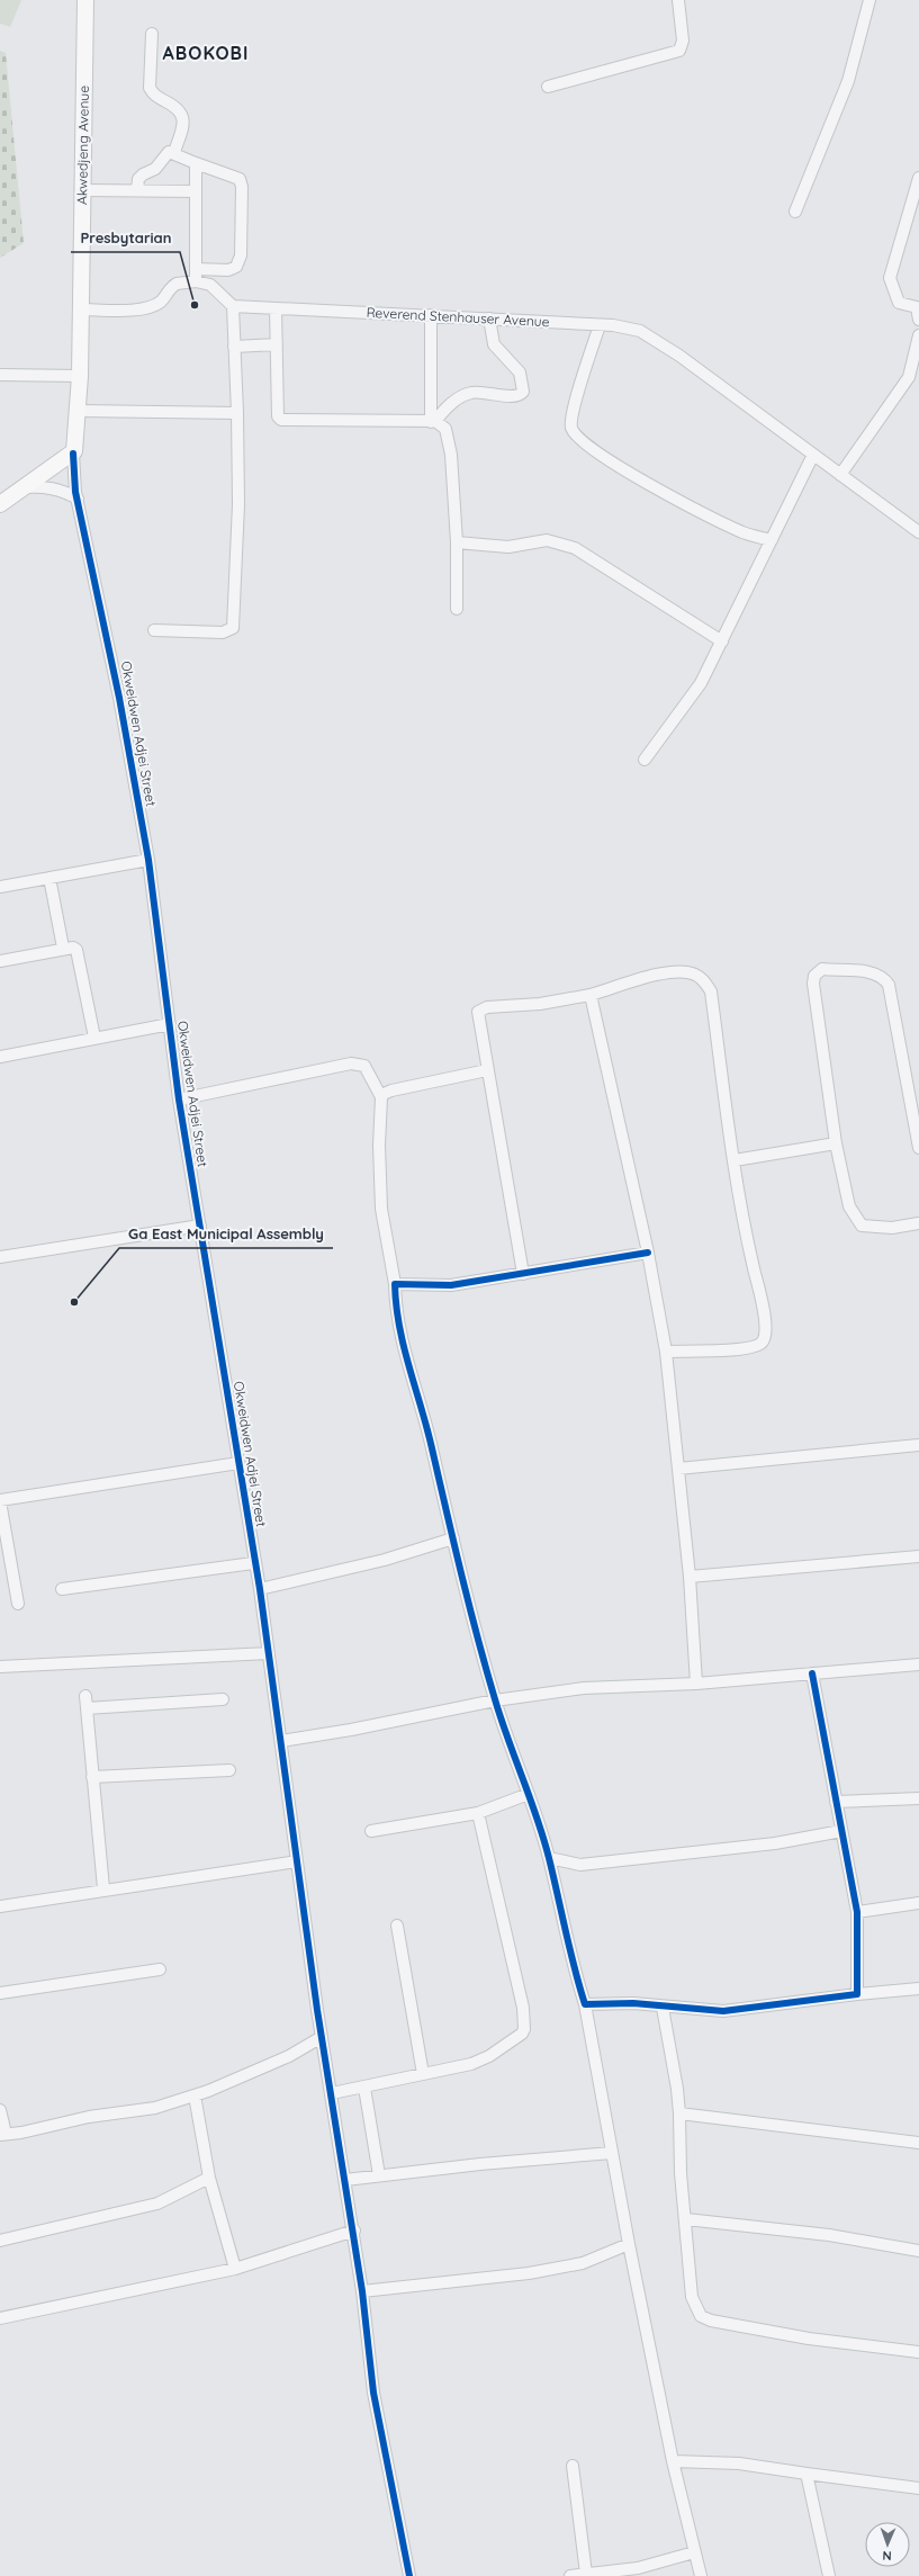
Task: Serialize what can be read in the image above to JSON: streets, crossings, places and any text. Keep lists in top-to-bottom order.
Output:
{
  "streets": {
    "street": ["Akwedjeng Avenue", "Reverend Stenhauser Avenue", "Okweidwen Adjei Street"]
  },
  "crossings": [
    ["Akwedjeng Avenue", "Okweidwen Adjei Street"]
  ],
  "districts": ["ABOKOBI"],
  "places": ["Presbytarian", "Ga East Municipal Assembly"],
  "north": "bottom"
}
